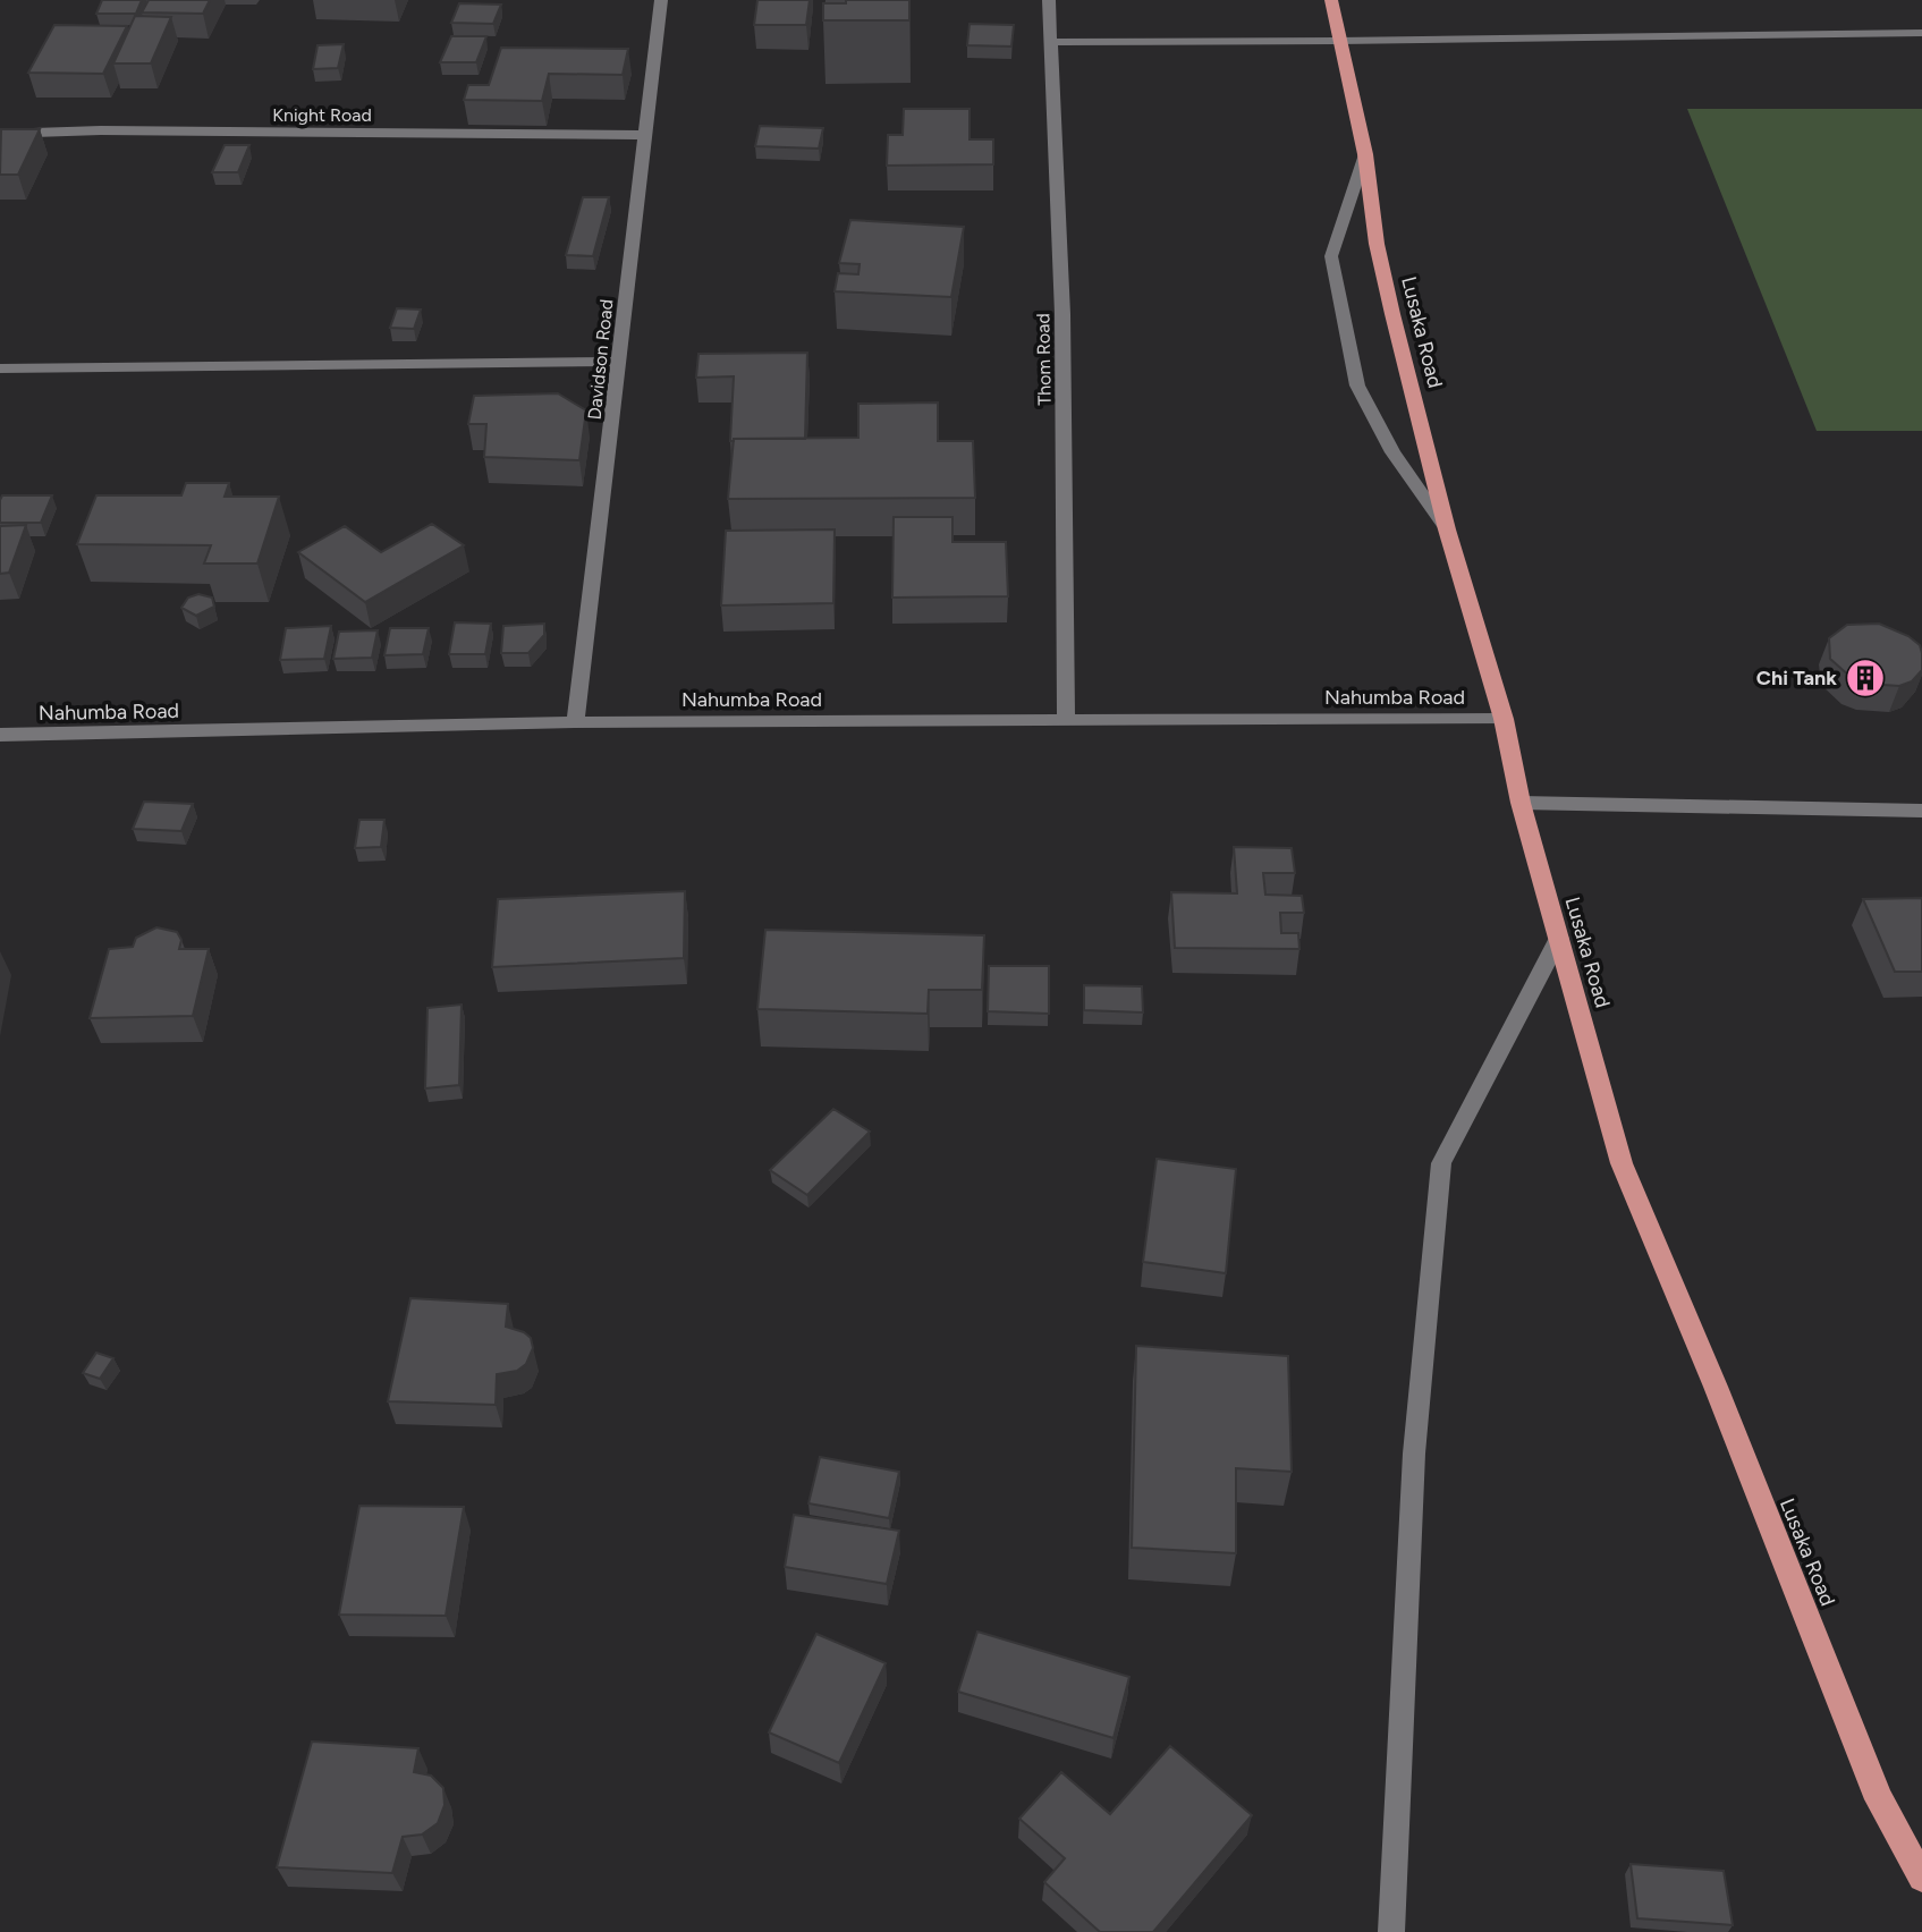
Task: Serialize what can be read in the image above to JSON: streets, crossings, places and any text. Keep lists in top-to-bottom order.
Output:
{
  "streets": {
    "highway": ["Lusaka Road"],
    "street": [
      "Knight Road",
      "Davidson Road",
      "Thom Road",
      "Nahumba Road"
    ]
  },
  "crossings": [
    ["Knight Road", "Davidson Road"],
    ["Lusaka Road", "Nahumba Road"],
    ["Davidson Road", "Nahumba Road"],
    ["Thom Road", "Nahumba Road"]
  ],
  "places": {
    "building": ["Chi Tank"]
  }
}
